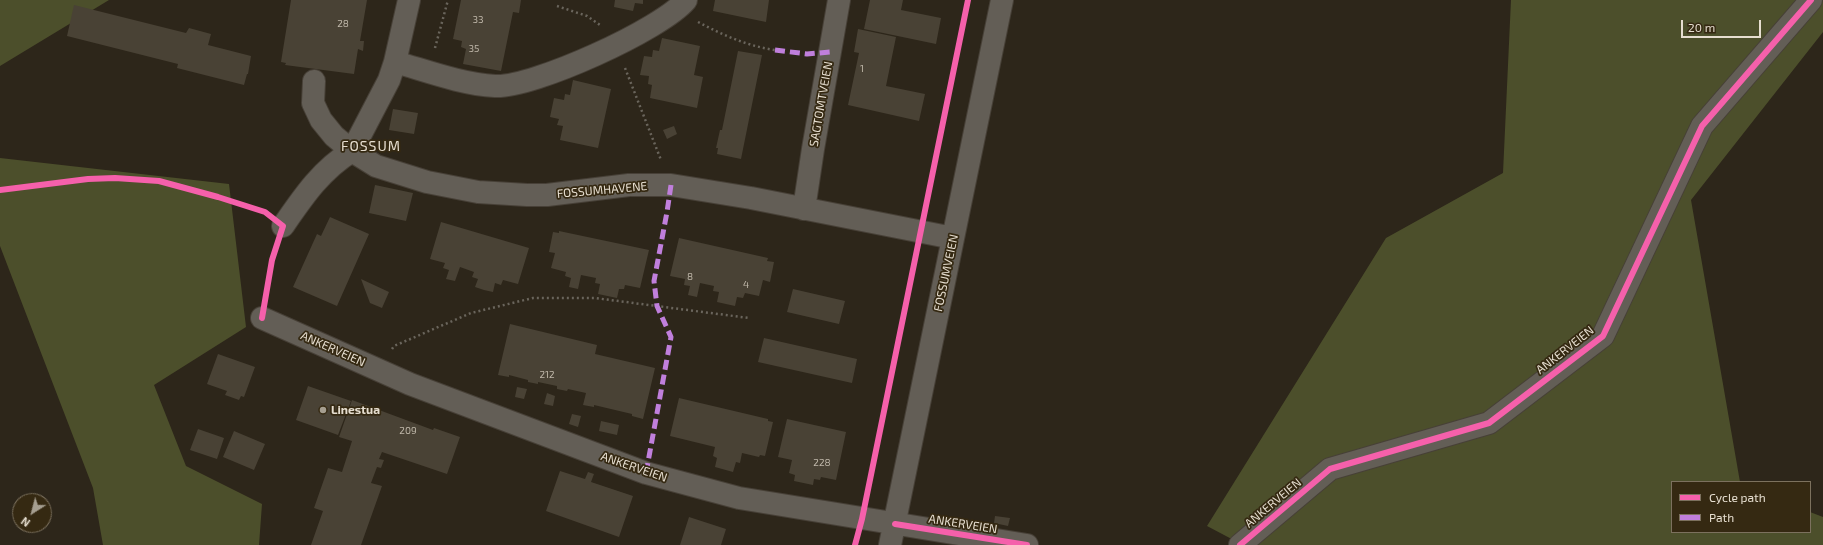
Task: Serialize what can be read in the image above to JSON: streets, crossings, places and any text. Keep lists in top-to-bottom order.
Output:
{
  "streets": {
    "street": [
      "SAGTOMTVEIEN",
      "FOSSUMHAVENE",
      "FOSSUMVEIEN",
      "ANKERVEIEN"
    ]
  },
  "crossings": [
    ["SAGTOMTVEIEN", "FOSSUMHAVENE"],
    ["FOSSUMHAVENE", "FOSSUMVEIEN"],
    ["FOSSUMVEIEN", "ANKERVEIEN"]
  ],
  "districts": ["FOSSUM"],
  "places": ["Linestua"],
  "house_numbers": [
    "33",
    "28",
    "35",
    "1",
    "8",
    "4",
    "212",
    "209",
    "228"
  ],
  "legend": ["Cycle path", "Path"],
  "scale_bar": "20 m",
  "north": "bottom left"
}
